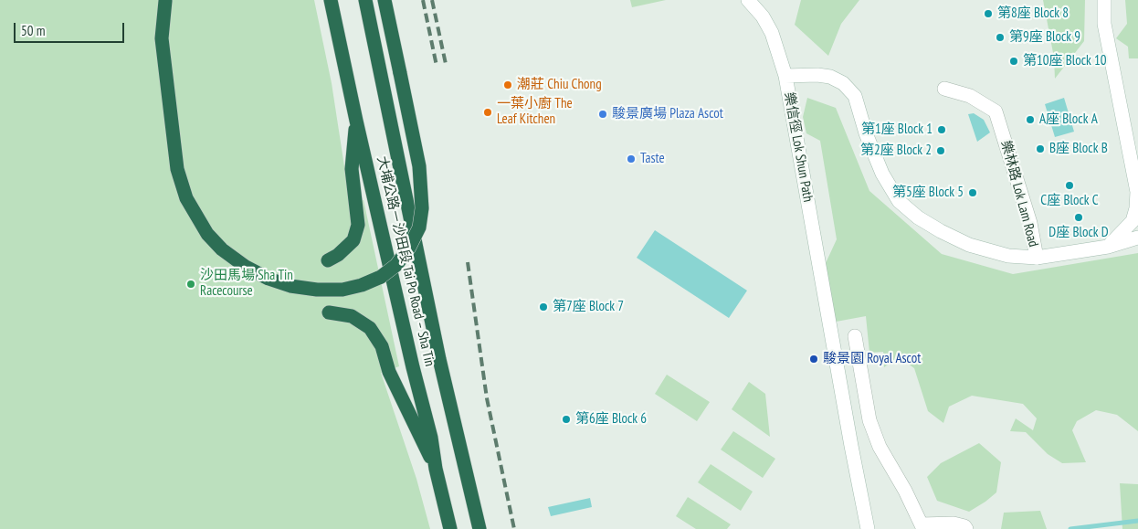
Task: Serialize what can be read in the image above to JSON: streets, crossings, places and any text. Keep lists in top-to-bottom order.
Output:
{
  "streets": {
    "highway": ["大埔公路－沙田段 Tai Po Road – Sha Tin"],
    "street": ["樂信徑 Lok Shun Path", "樂林路 Lok Lam Road"]
  },
  "crossings": [
    ["樂信徑 Lok Shun Path", "樂林路 Lok Lam Road"]
  ],
  "places": [
    "第8座 Block 8",
    "第9座 Block 9",
    "第10座 Block 10",
    "潮莊 Chiu Chong",
    "一葉小廚 The Leaf Kitchen",
    "駿景廣場 Plaza Ascot",
    "A座 Block A",
    "第1座 Block 1",
    "B座 Block B",
    "第2座 Block 2",
    "Taste",
    "C座 Block C",
    "第5座 Block 5",
    "D座 Block D",
    "沙田馬場 Sha Tin Racecourse",
    "第7座 Block 7",
    "駿景園 Royal Ascot",
    "第6座 Block 6"
  ],
  "scale_bar": "50 m"
}
